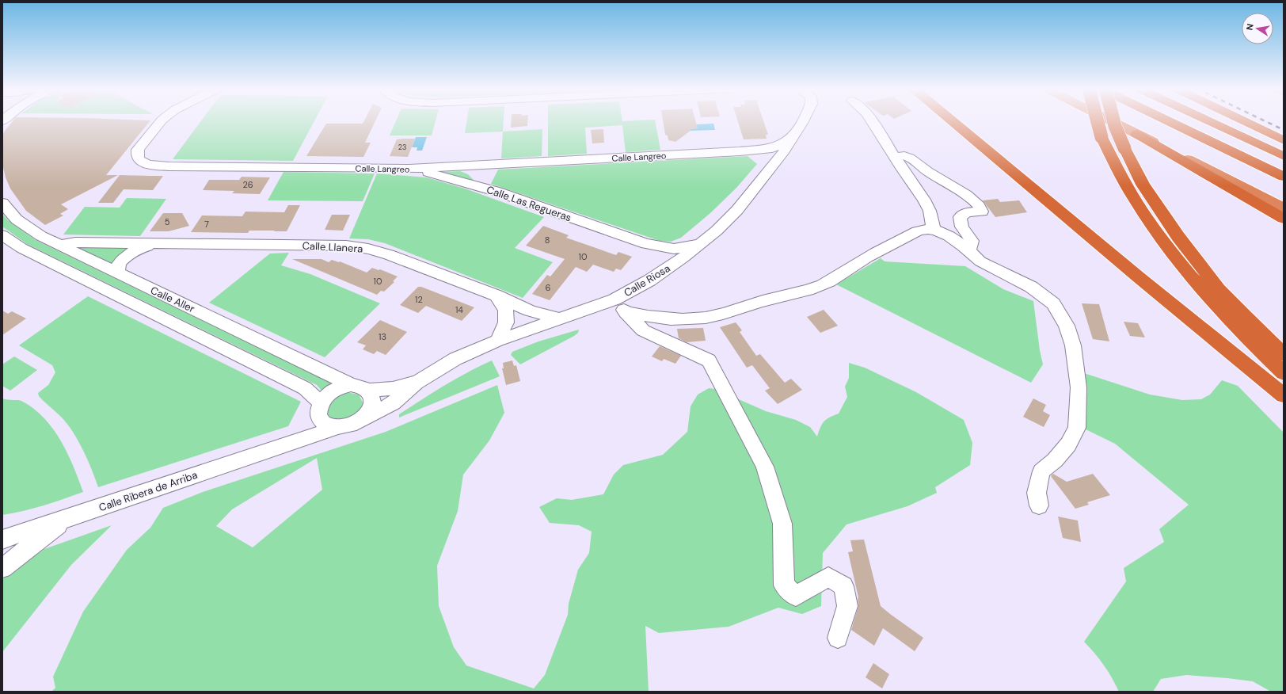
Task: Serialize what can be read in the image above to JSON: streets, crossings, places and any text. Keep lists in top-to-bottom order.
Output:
{
  "streets": {
    "street": [
      "Calle Langreo",
      "Calle Las Regueras",
      "Calle Llanera",
      "Calle Riosa",
      "Calle Aller",
      "Calle Ribera de Arriba"
    ]
  },
  "crossings": [
    ["Calle Langreo", "Calle Las Regueras"],
    ["Calle Las Regueras", "Calle Riosa"],
    ["Calle Llanera", "Calle Riosa"],
    ["Calle Llanera", "Calle Aller"],
    ["Calle Riosa", "Calle Aller"],
    ["Calle Riosa", "Calle Ribera de Arriba"],
    ["Calle Aller", "Calle Ribera de Arriba"]
  ],
  "house_numbers": [
    "23",
    "26",
    "5",
    "7",
    "8",
    "10",
    "10",
    "6",
    "12",
    "14",
    "13"
  ],
  "north": "left"
}
